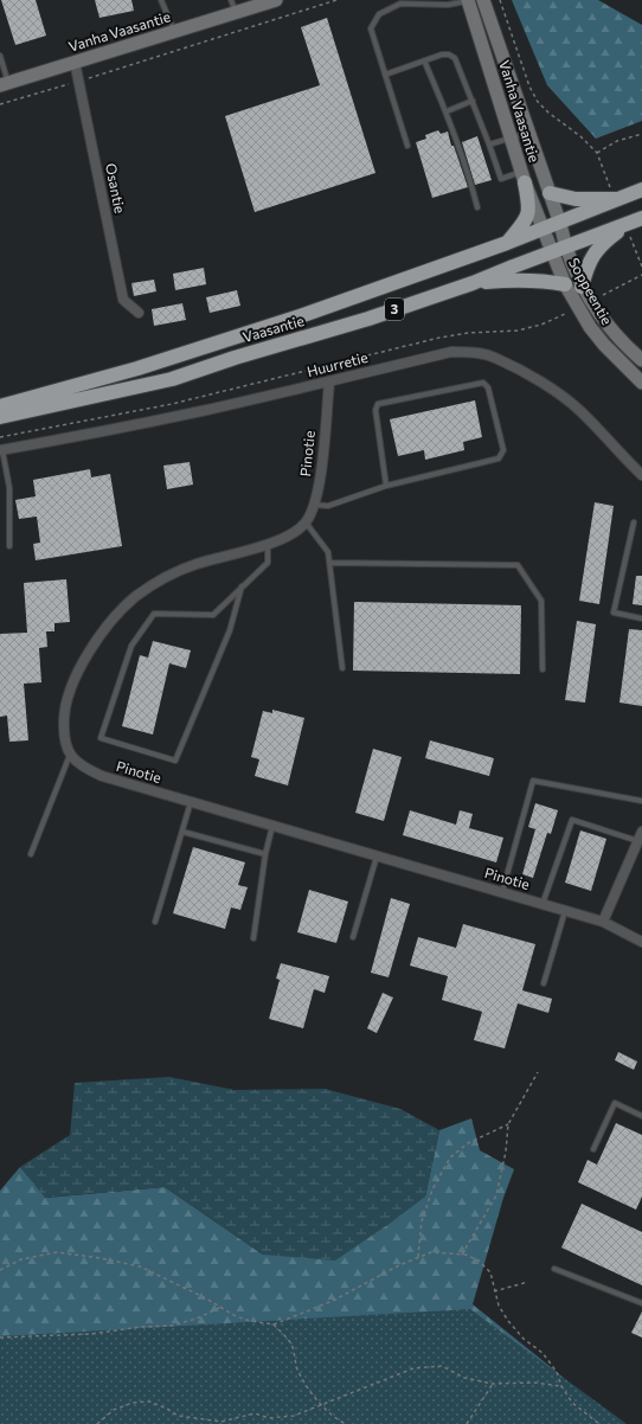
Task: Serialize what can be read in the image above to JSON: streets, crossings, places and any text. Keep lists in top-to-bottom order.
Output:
{
  "streets": {
    "highway": ["3", "Vaasantie"],
    "main road": ["Vanha Vaasantie", "Soppeentie"],
    "street": ["Osantie", "Huurretie", "Pinotie"]
  },
  "crossings": [
    ["Vanha Vaasantie", "Osantie"],
    ["Vanha Vaasantie", "Soppeentie"],
    ["Vanha Vaasantie", "3"],
    ["Vanha Vaasantie", "Vaasantie"],
    ["Soppeentie", "3"],
    ["Soppeentie", "Vaasantie"],
    ["3", "Vaasantie"],
    ["Huurretie", "Pinotie"]
  ]
}
